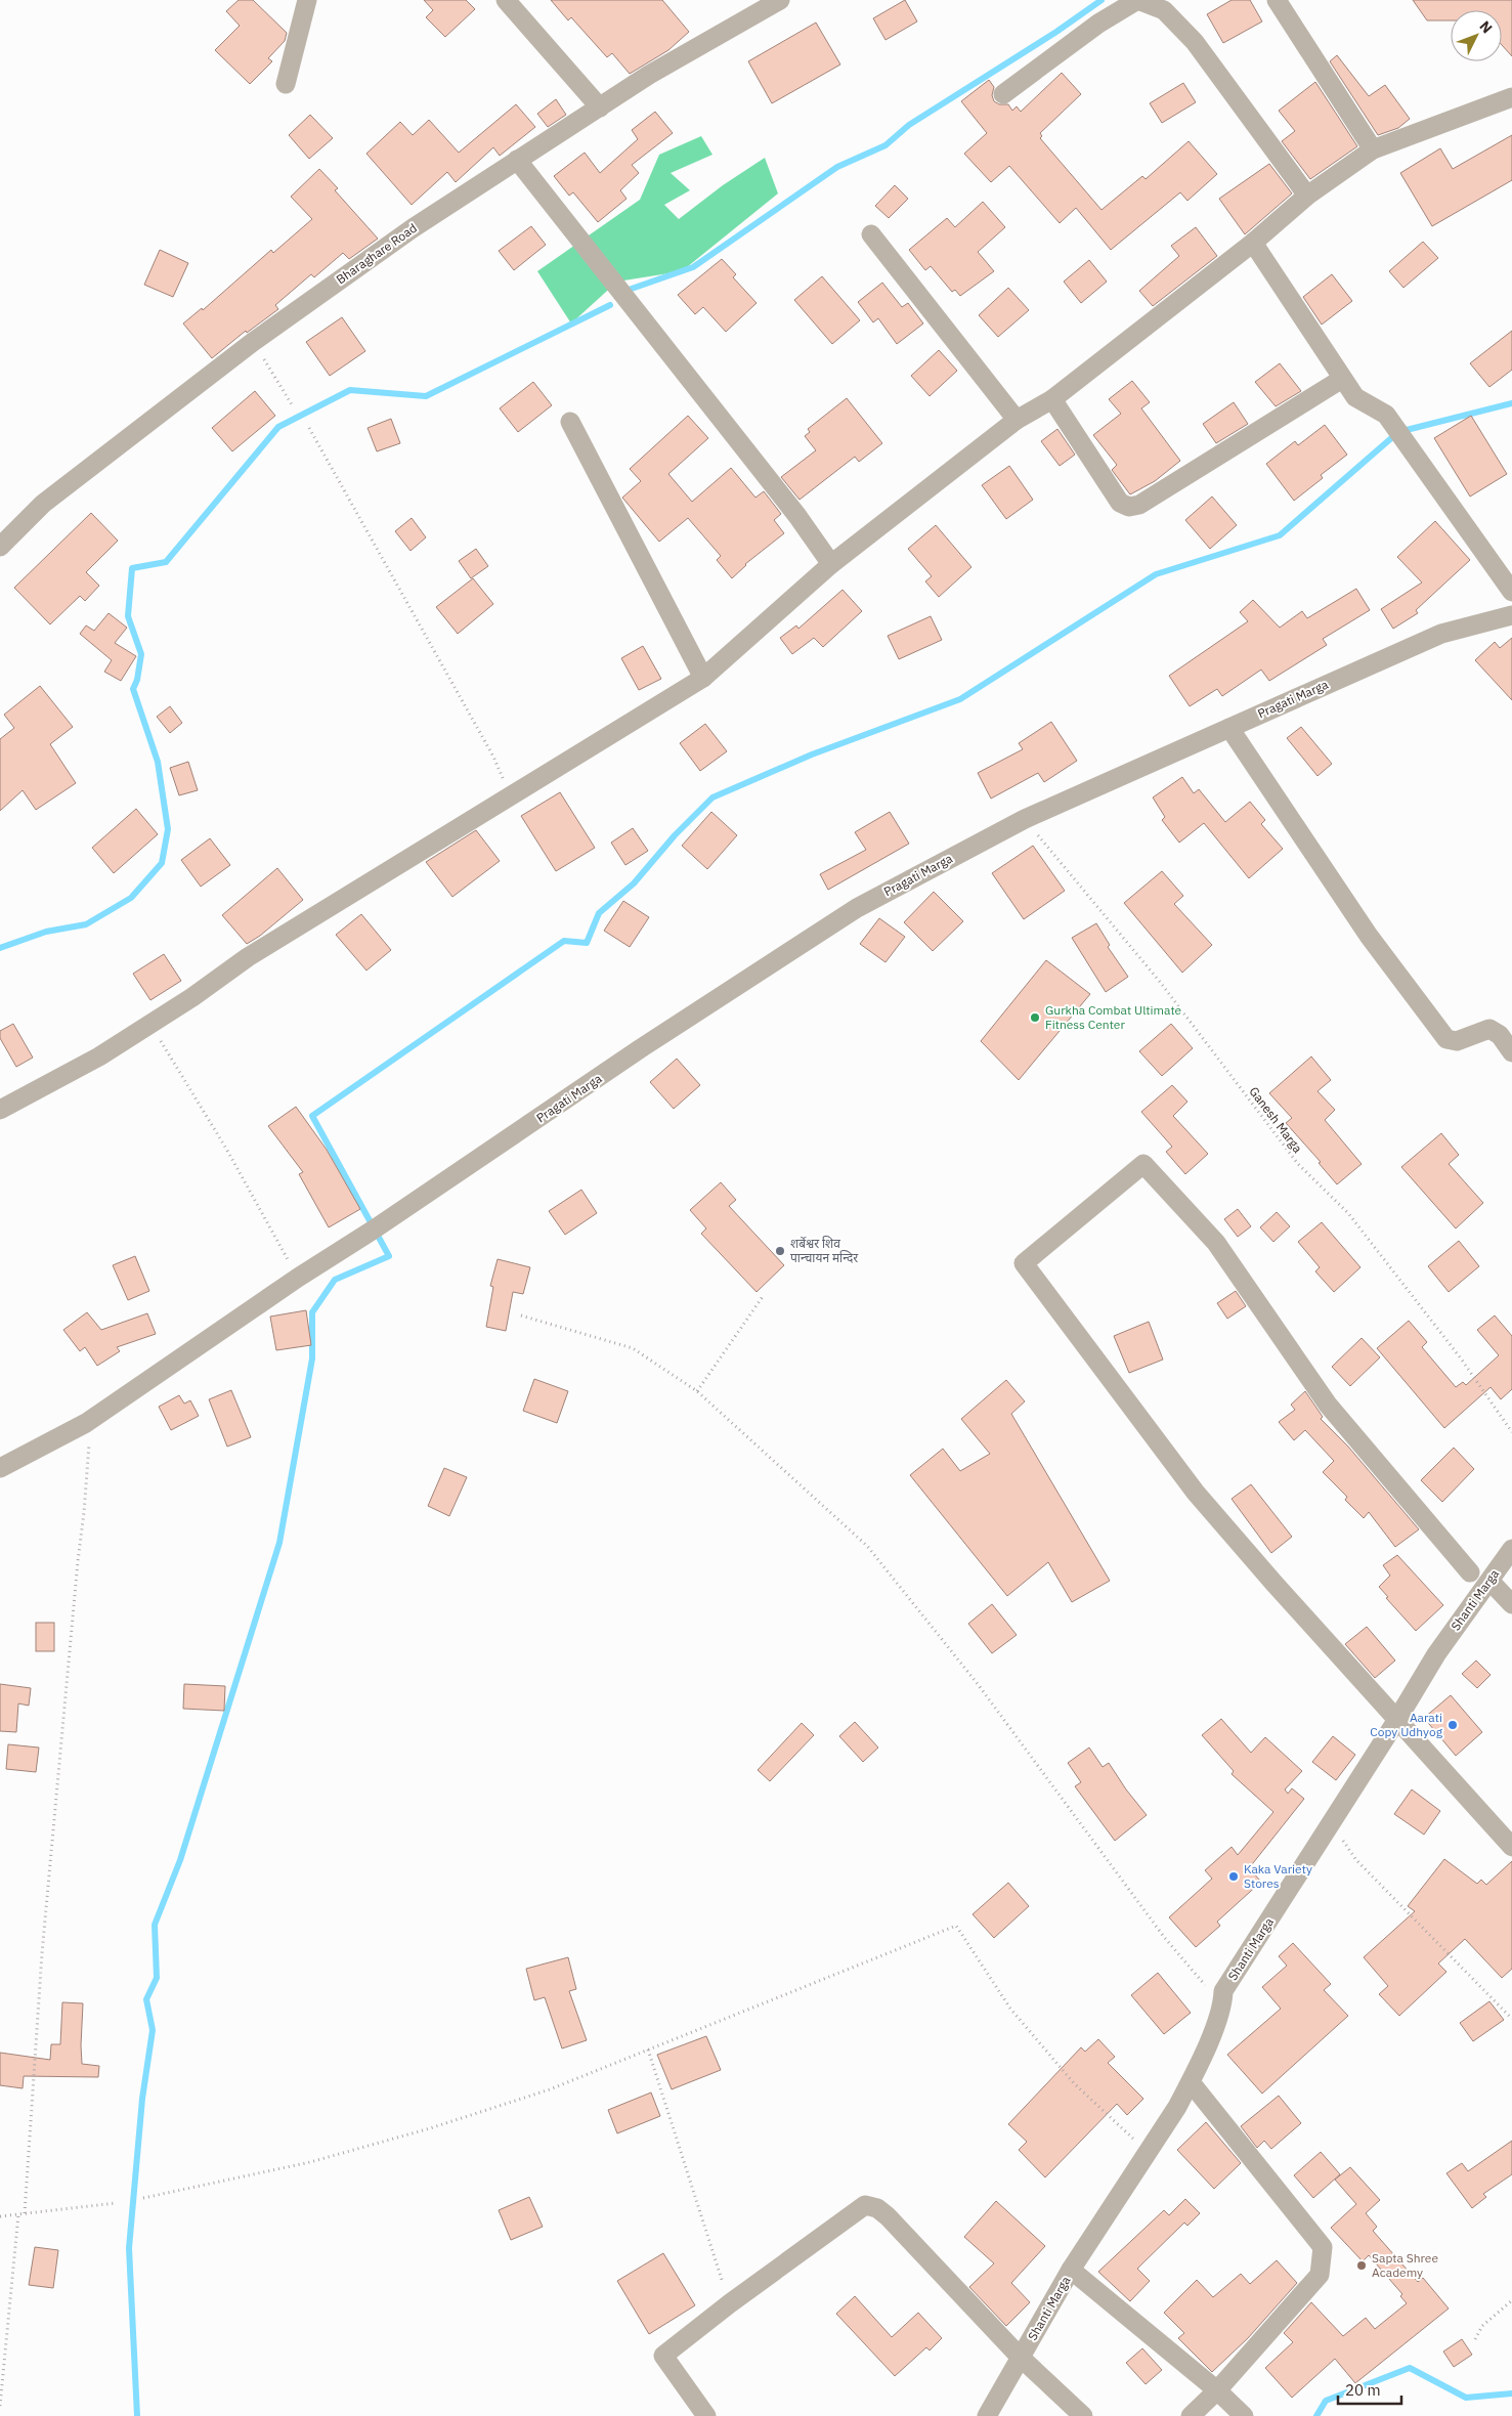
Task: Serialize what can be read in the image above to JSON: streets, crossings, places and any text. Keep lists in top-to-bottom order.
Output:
{
  "streets": {
    "street": ["Bharaghare Road", "Pragati Marga", "Shanti Marga"],
    "path": ["Ganesh Marga"]
  },
  "crossings": [
    ["Pragati Marga", "Ganesh Marga"]
  ],
  "places": [
    "Gurkha Combat Ultimate Fitness Center",
    "शर्बेश्वर शिव पान्चायन मन्दिर",
    "Aarati Copy Udhyog",
    "Kaka Variety Stores",
    "Sapta Shree Academy"
  ],
  "scale_bar": "20 m",
  "north": "top right"
}
